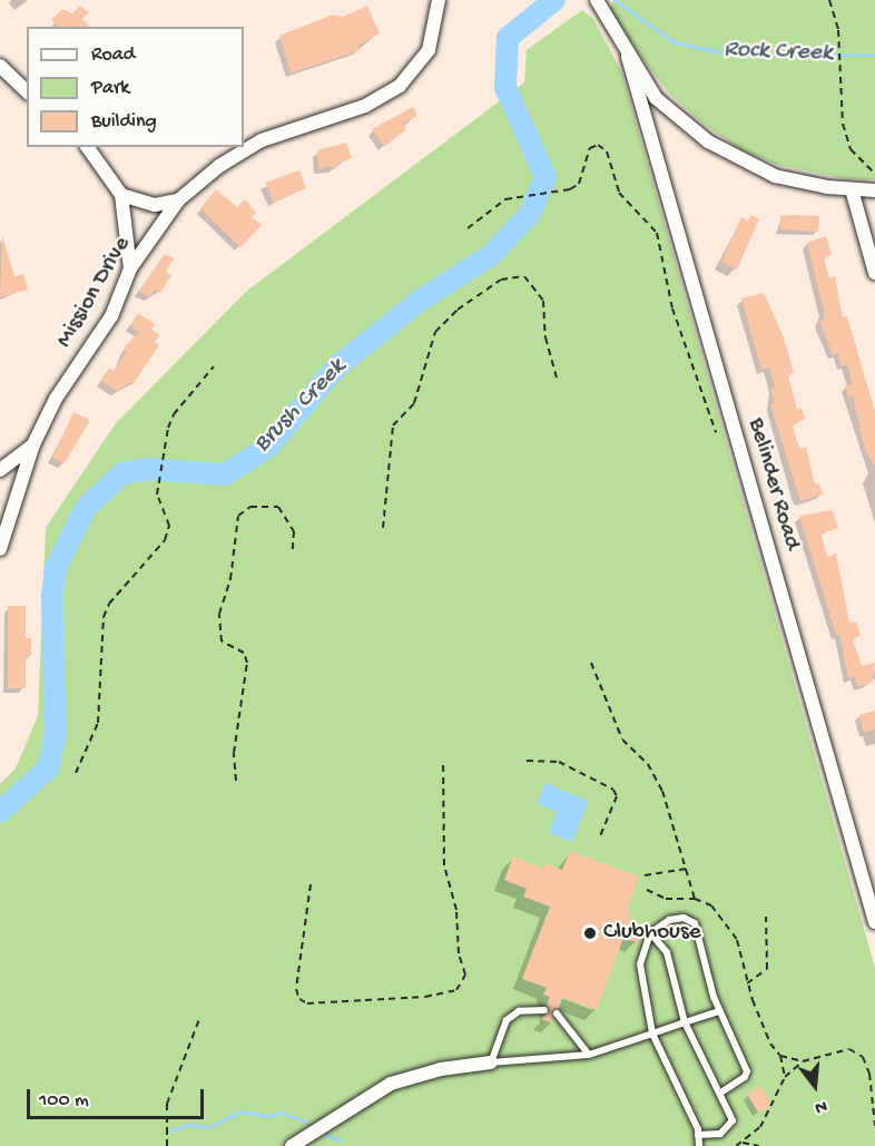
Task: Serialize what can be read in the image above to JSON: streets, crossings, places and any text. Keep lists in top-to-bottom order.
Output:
{
  "streets": {
    "street": ["Mission Drive", "Belinder Road"]
  },
  "water": ["Rock Creek", "Brush Creek"],
  "places": ["Clubhouse"],
  "legend": ["Road", "Park", "Building"],
  "scale_bar": "100 m",
  "north": "bottom"
}
